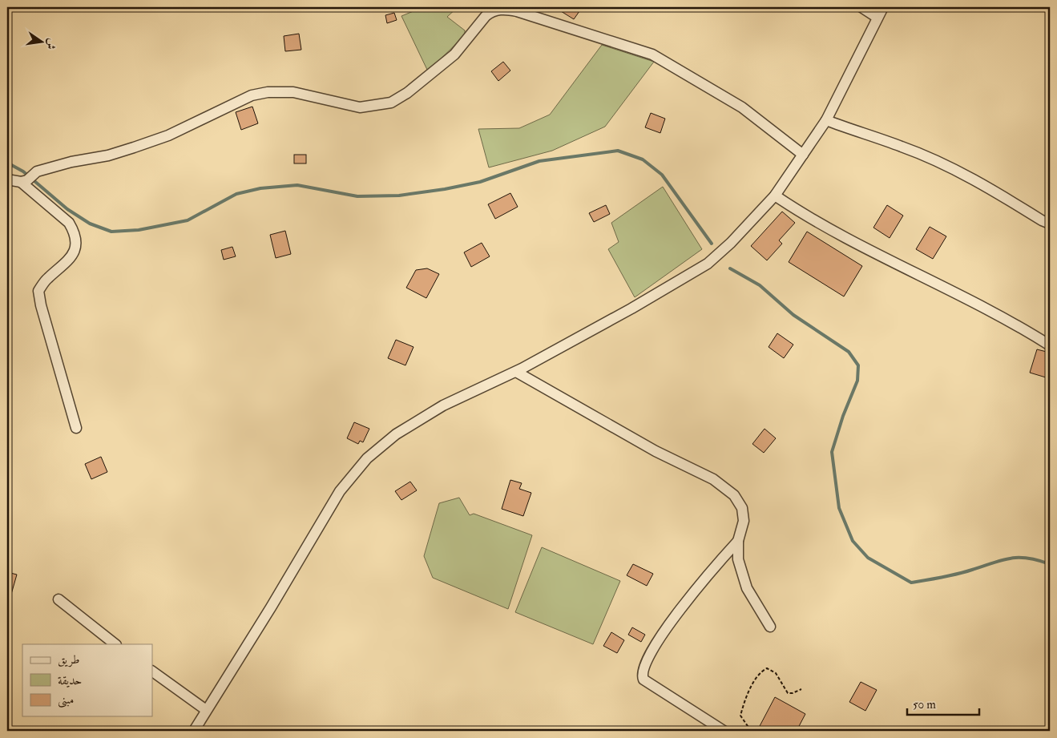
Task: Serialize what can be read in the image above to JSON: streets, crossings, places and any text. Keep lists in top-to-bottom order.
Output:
{
  "legend": ["طريق", "حديقة", "مبنى"],
  "scale_bar": "50 m",
  "north": "right"
}
